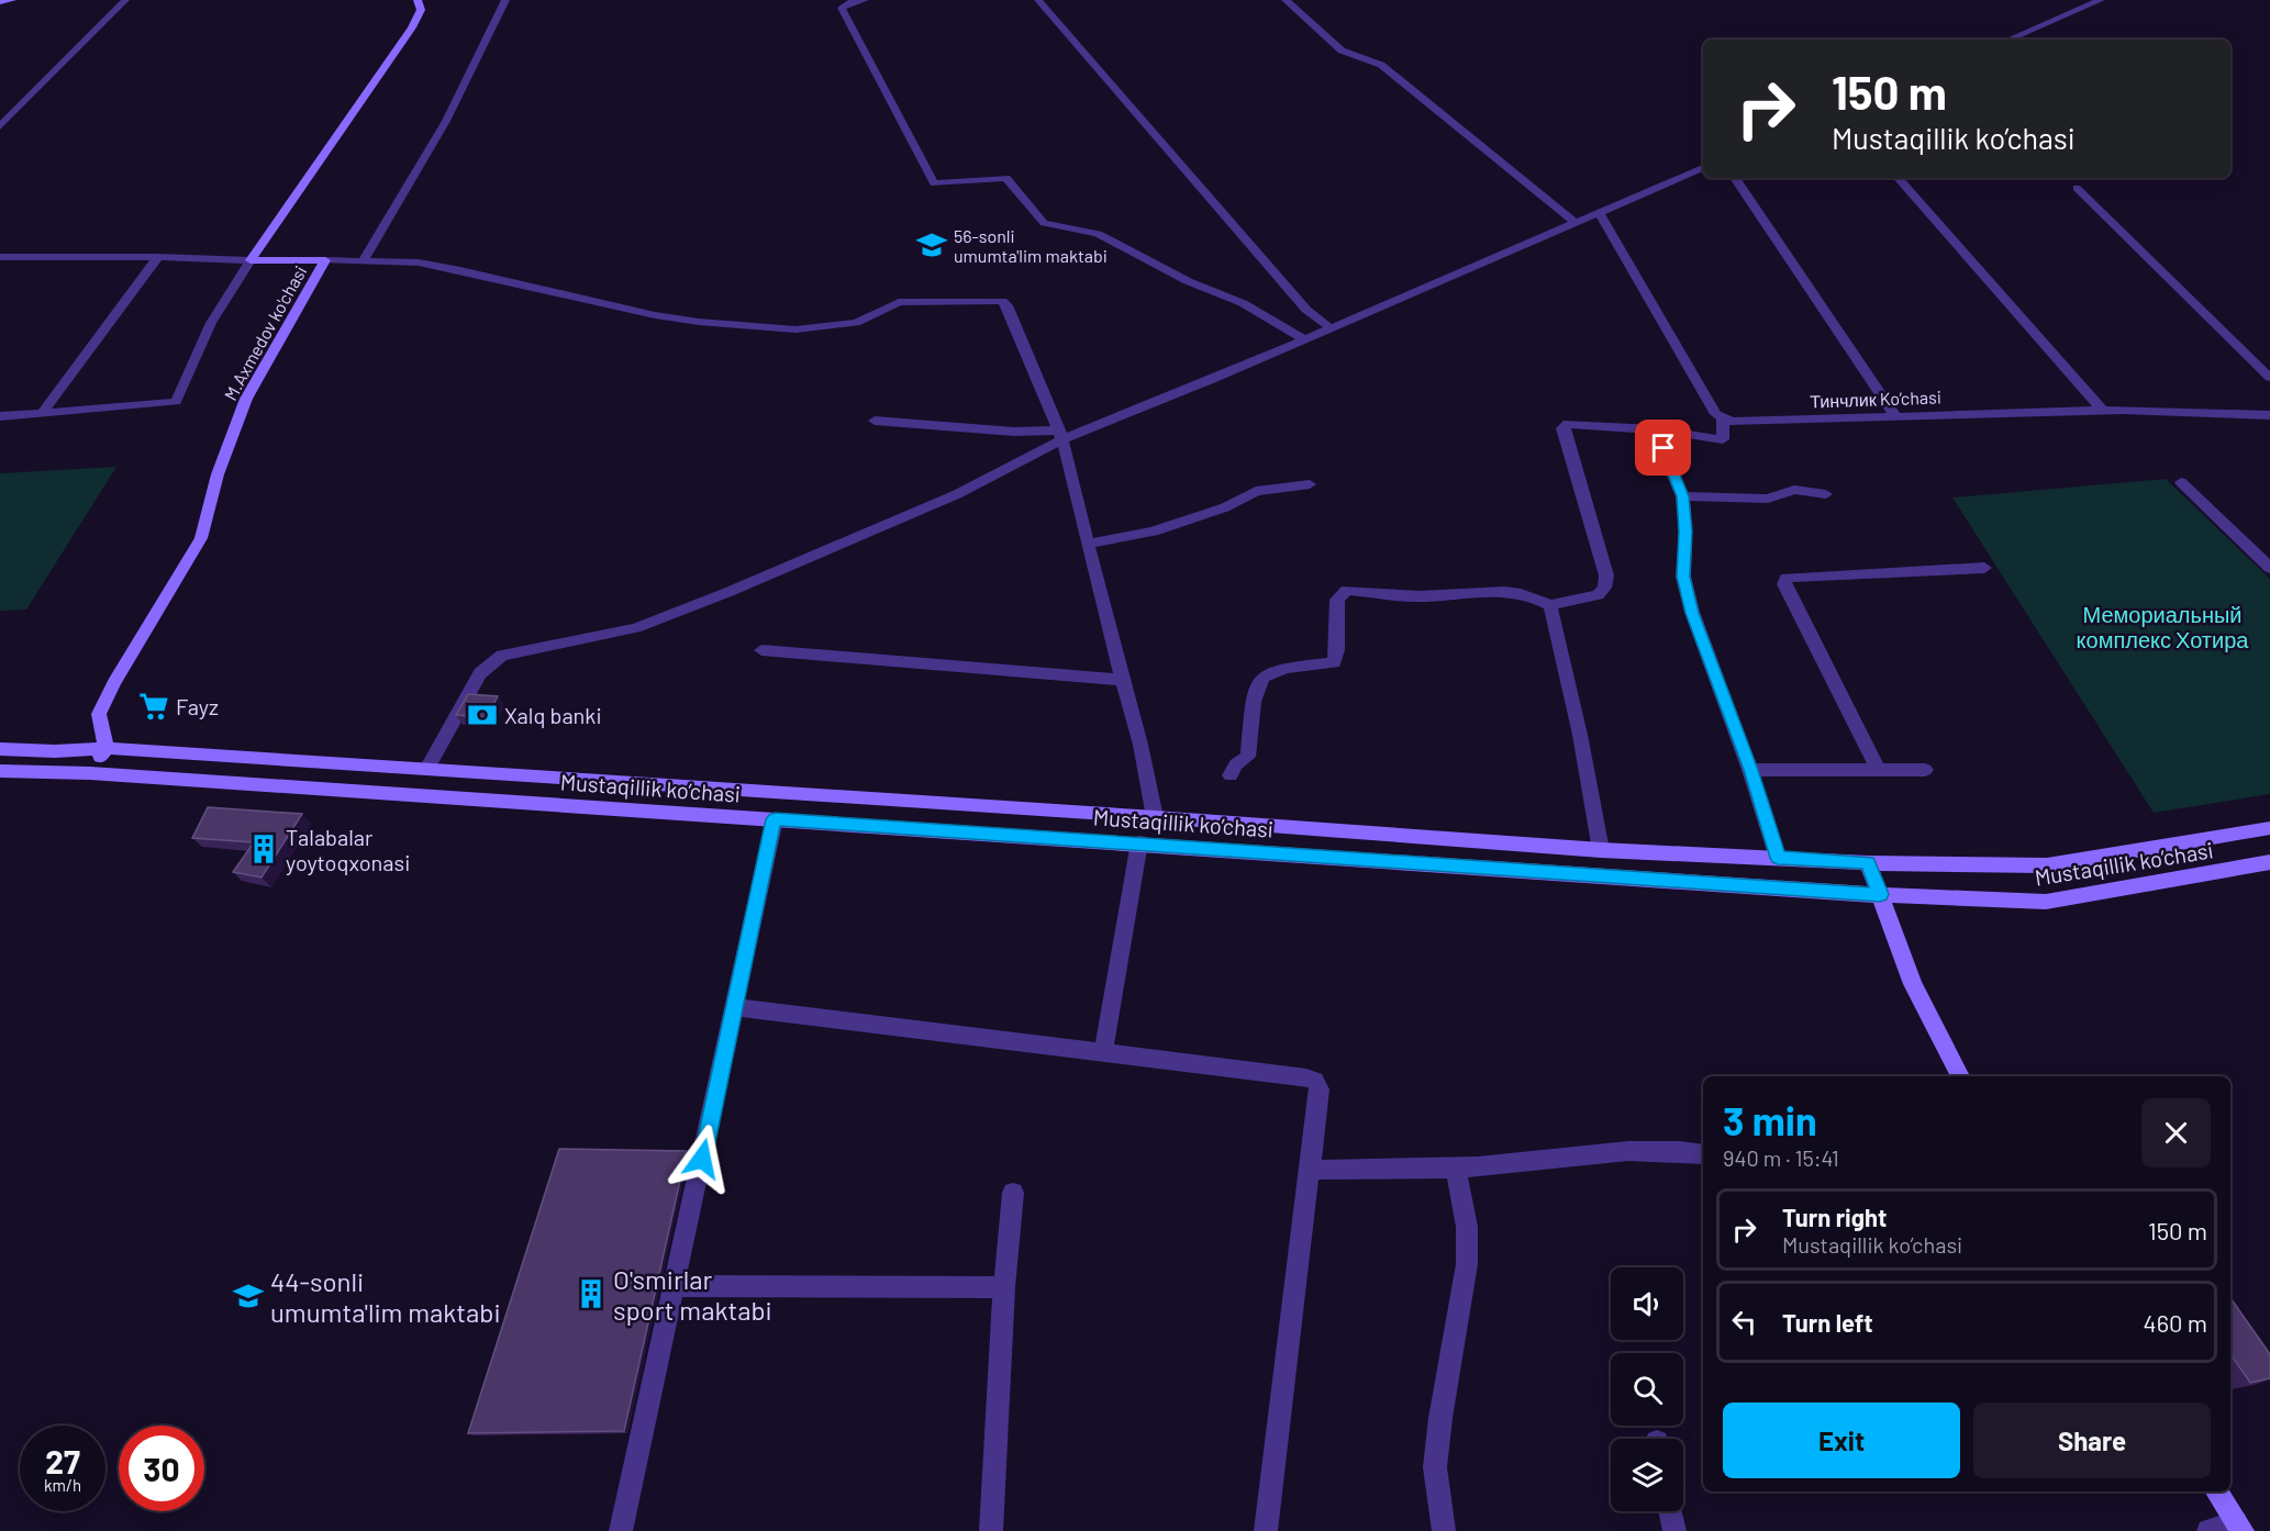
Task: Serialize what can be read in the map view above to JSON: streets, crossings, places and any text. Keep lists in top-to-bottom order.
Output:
{
  "streets": {
    "main road": ["M.Axmedov ko'chasi", "Mustaqillik ko’chasi"],
    "street": ["Тинчлик Ko’chasi"]
  },
  "crossings": [
    ["M.Axmedov ko'chasi", "Mustaqillik ko’chasi"]
  ],
  "parks": ["Мемориальный комплекс Хотира"],
  "places": {
    "school or university": ["56-sonli umumta'lim maktabi", "44-sonli umumta'lim maktabi"],
    "supermarket": ["Fayz"],
    "bank": ["Xalq banki"],
    "building": ["Talabalar yoytoqxonasi", "O'smirlar sport maktabi"]
  },
  "page": {
    "turn": ["150 m", "Mustaqillik ko’chasi"],
    "heading": ["3 min", "940 m · 15:41"],
    "list": [
      {
        "name": "Turn right",
        "note": "Mustaqillik ko’chasi",
        "value": "150 m"
      },
      {
        "name": "Turn left",
        "value": "460 m"
      }
    ],
    "buttons": ["Exit", "Share"],
    "speed": "27 km/h",
    "limit": "30"
  }
}
